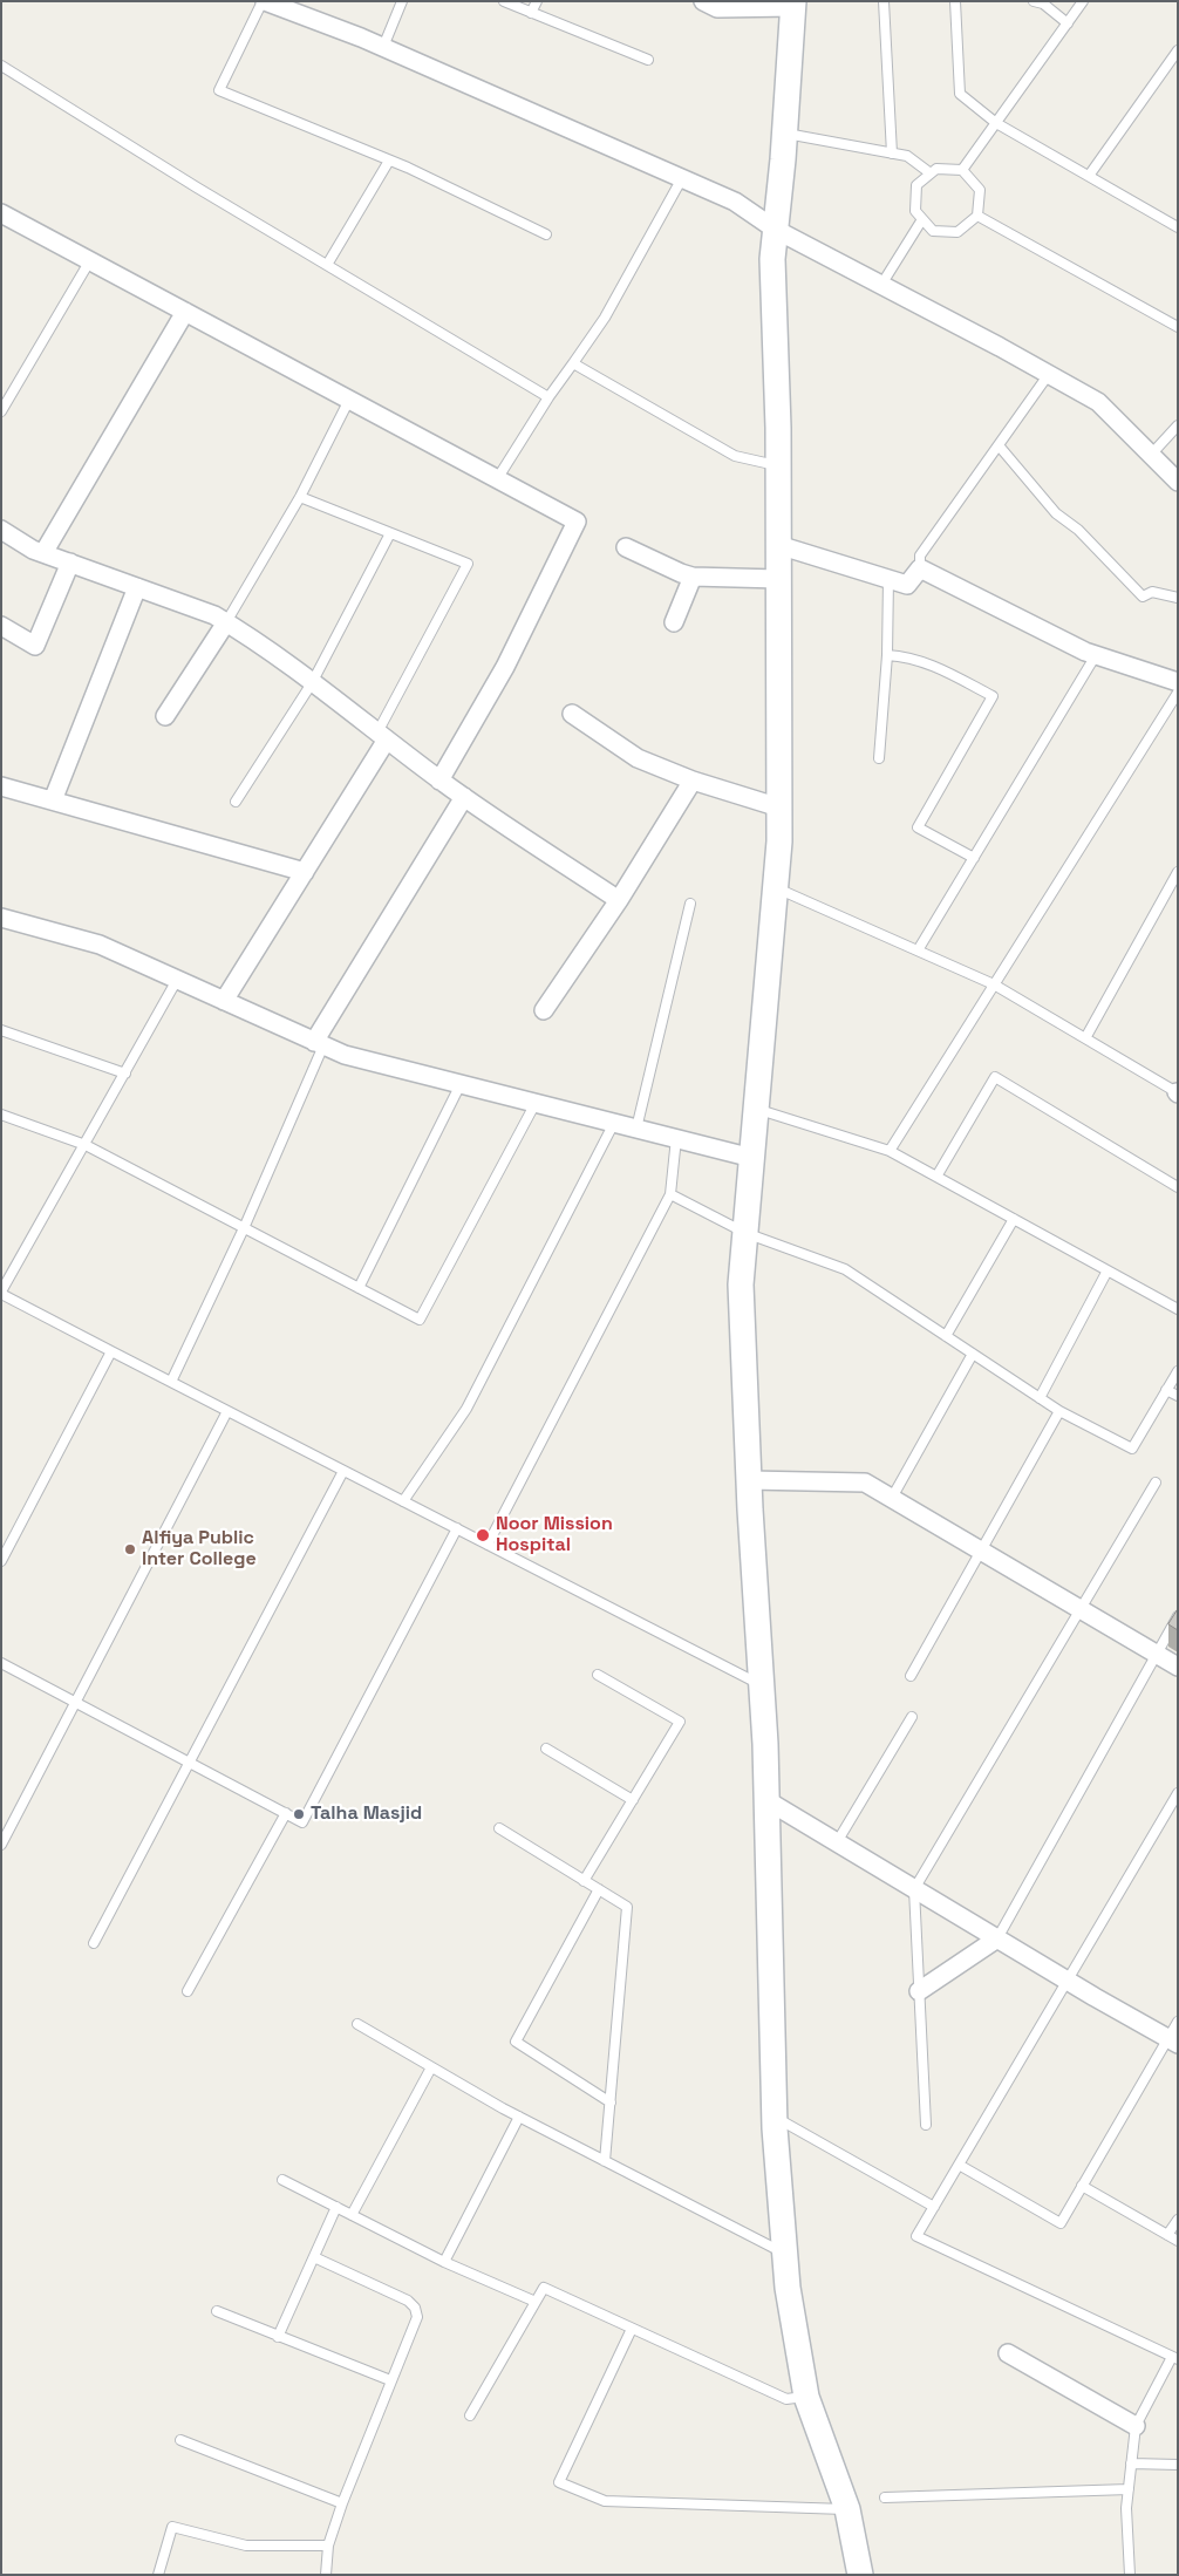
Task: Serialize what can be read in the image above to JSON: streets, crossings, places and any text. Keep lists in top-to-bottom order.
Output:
{
  "places": ["Noor Mission Hospital", "Alfiya Public Inter College", "Talha Masjid"]
}
